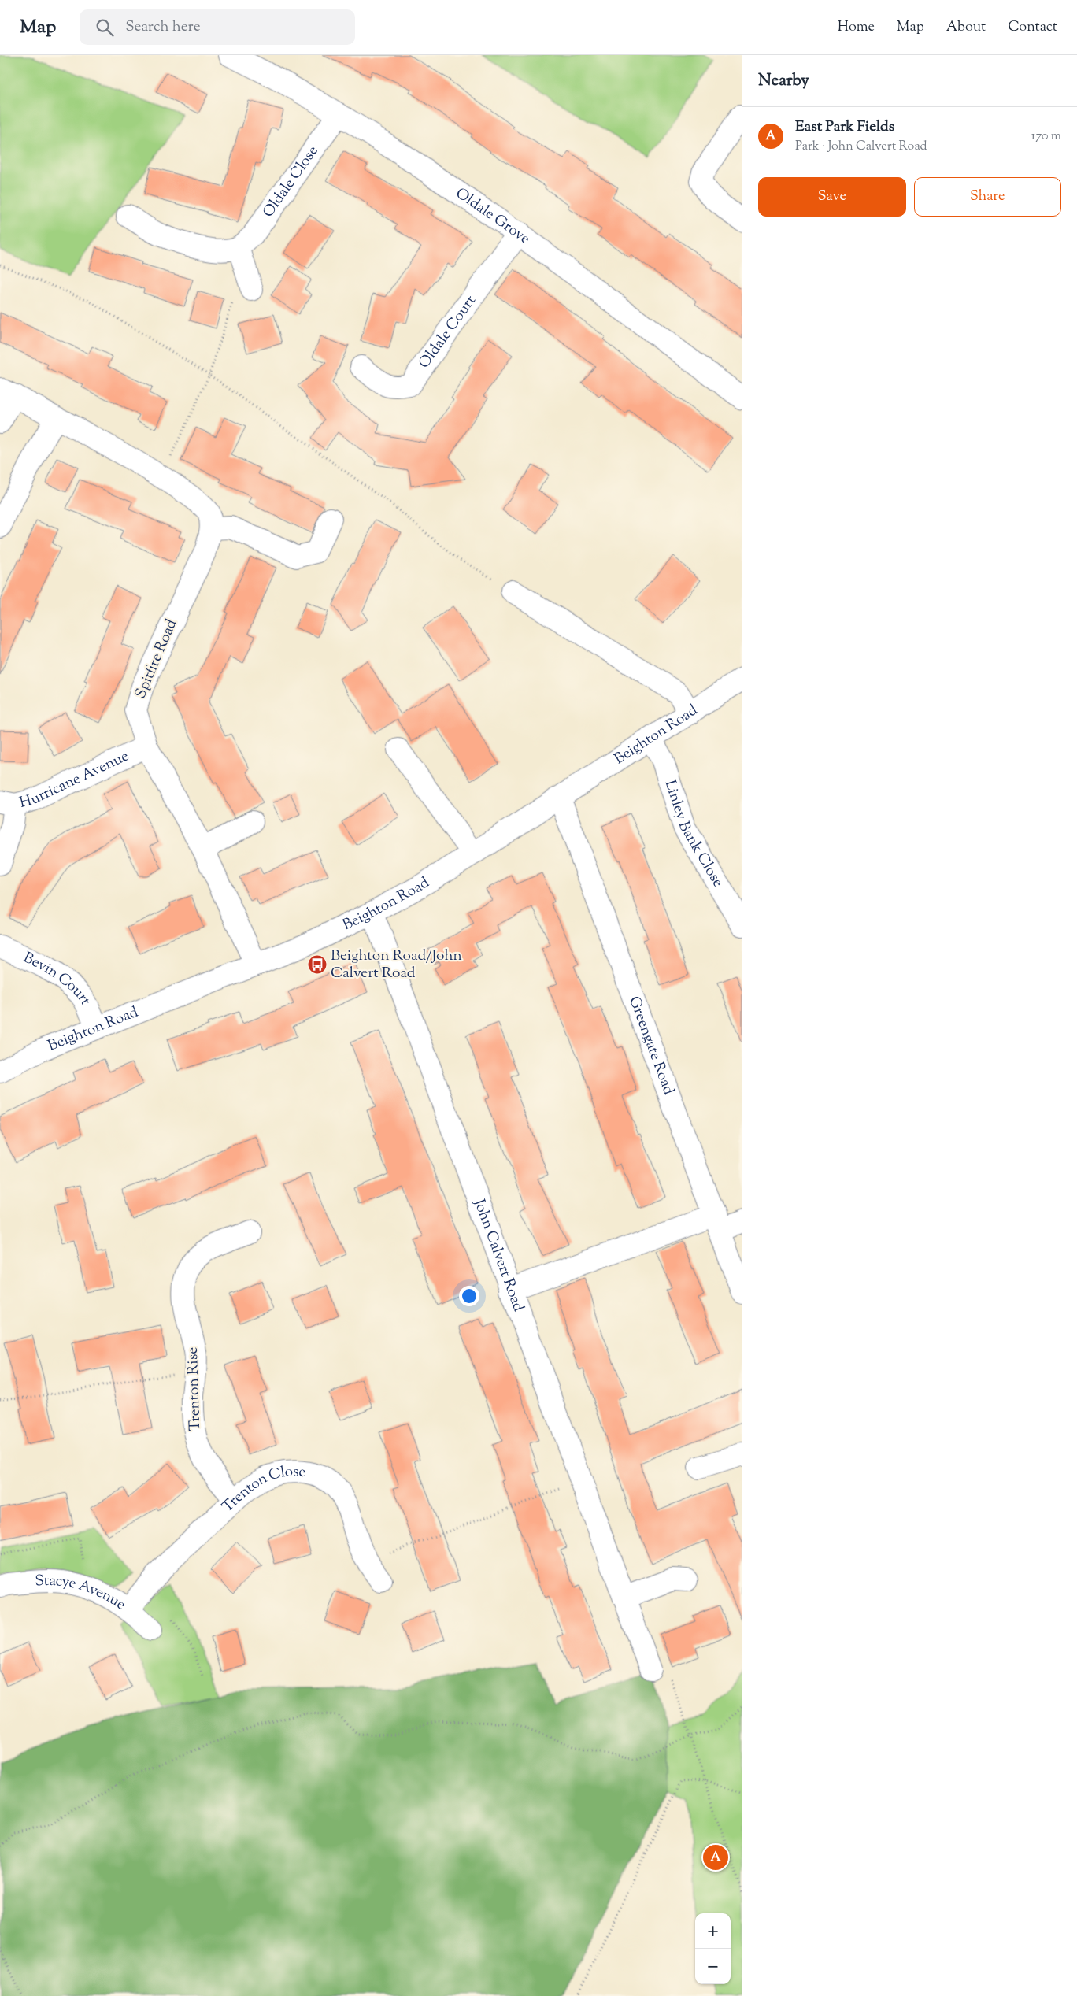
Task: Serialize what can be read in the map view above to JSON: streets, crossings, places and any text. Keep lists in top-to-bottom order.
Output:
{
  "streets": {
    "street": [
      "Oldale Close",
      "Oldale Grove",
      "Oldale Court",
      "Spitfire Road",
      "Beighton Road",
      "Hurricane Avenue",
      "Linley Bank Close",
      "Bevin Court",
      "Greengate Road",
      "John Calvert Road",
      "Trenton Rise",
      "Trenton Close",
      "Stacye Avenue"
    ]
  },
  "crossings": [
    ["Oldale Close", "Oldale Grove"],
    ["Oldale Grove", "Oldale Court"],
    ["Spitfire Road", "Beighton Road"],
    ["Spitfire Road", "Hurricane Avenue"],
    ["Beighton Road", "Linley Bank Close"],
    ["Beighton Road", "Bevin Court"],
    ["Beighton Road", "Greengate Road"],
    ["Beighton Road", "John Calvert Road"],
    ["Trenton Rise", "Trenton Close"],
    ["Trenton Close", "Stacye Avenue"]
  ],
  "places": {
    "bus stop": ["Beighton Road/John Calvert Road"]
  },
  "page": {
    "header": "Map",
    "search": "Search here",
    "nav": [
      "Home",
      "Map",
      "About",
      "Contact"
    ],
    "heading": "Nearby",
    "list": [
      {
        "mark": "A",
        "name": "East Park Fields",
        "note": "Park · John Calvert Road",
        "value": "170 m"
      }
    ],
    "buttons": ["Save", "Share"],
    "pins": "A",
    "map_buttons": ["+", "−"]
  }
}
